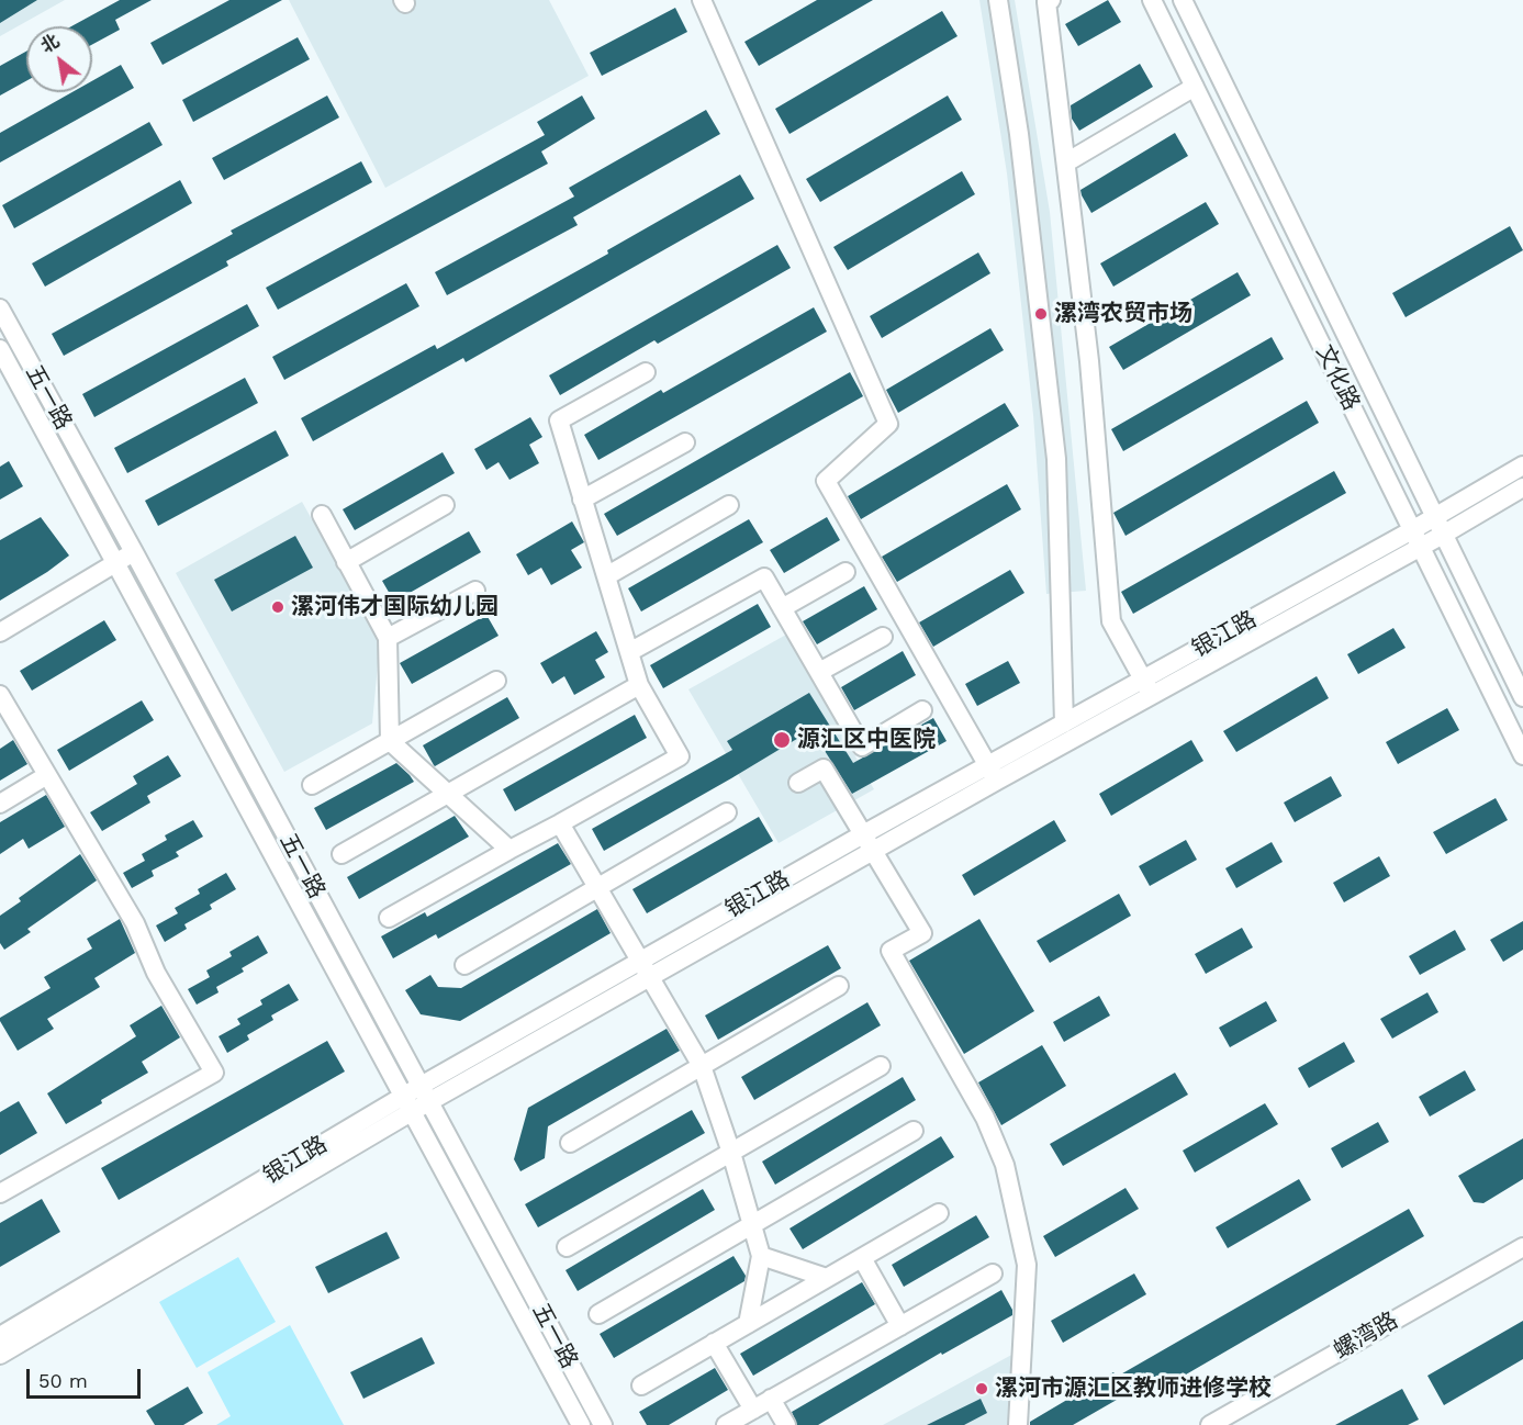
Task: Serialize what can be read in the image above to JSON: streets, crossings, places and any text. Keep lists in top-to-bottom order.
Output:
{
  "streets": {
    "street": [
      "文化路",
      "五一路",
      "银江路",
      "螺湾路"
    ]
  },
  "crossings": [
    ["文化路", "银江路"],
    ["五一路", "银江路"]
  ],
  "places": [
    "漯湾农贸市场",
    "漯河伟才国际幼儿园",
    "源汇区中医院",
    "漯河市源汇区教师进修学校"
  ],
  "scale_bar": "50 m",
  "north": "top left"
}
